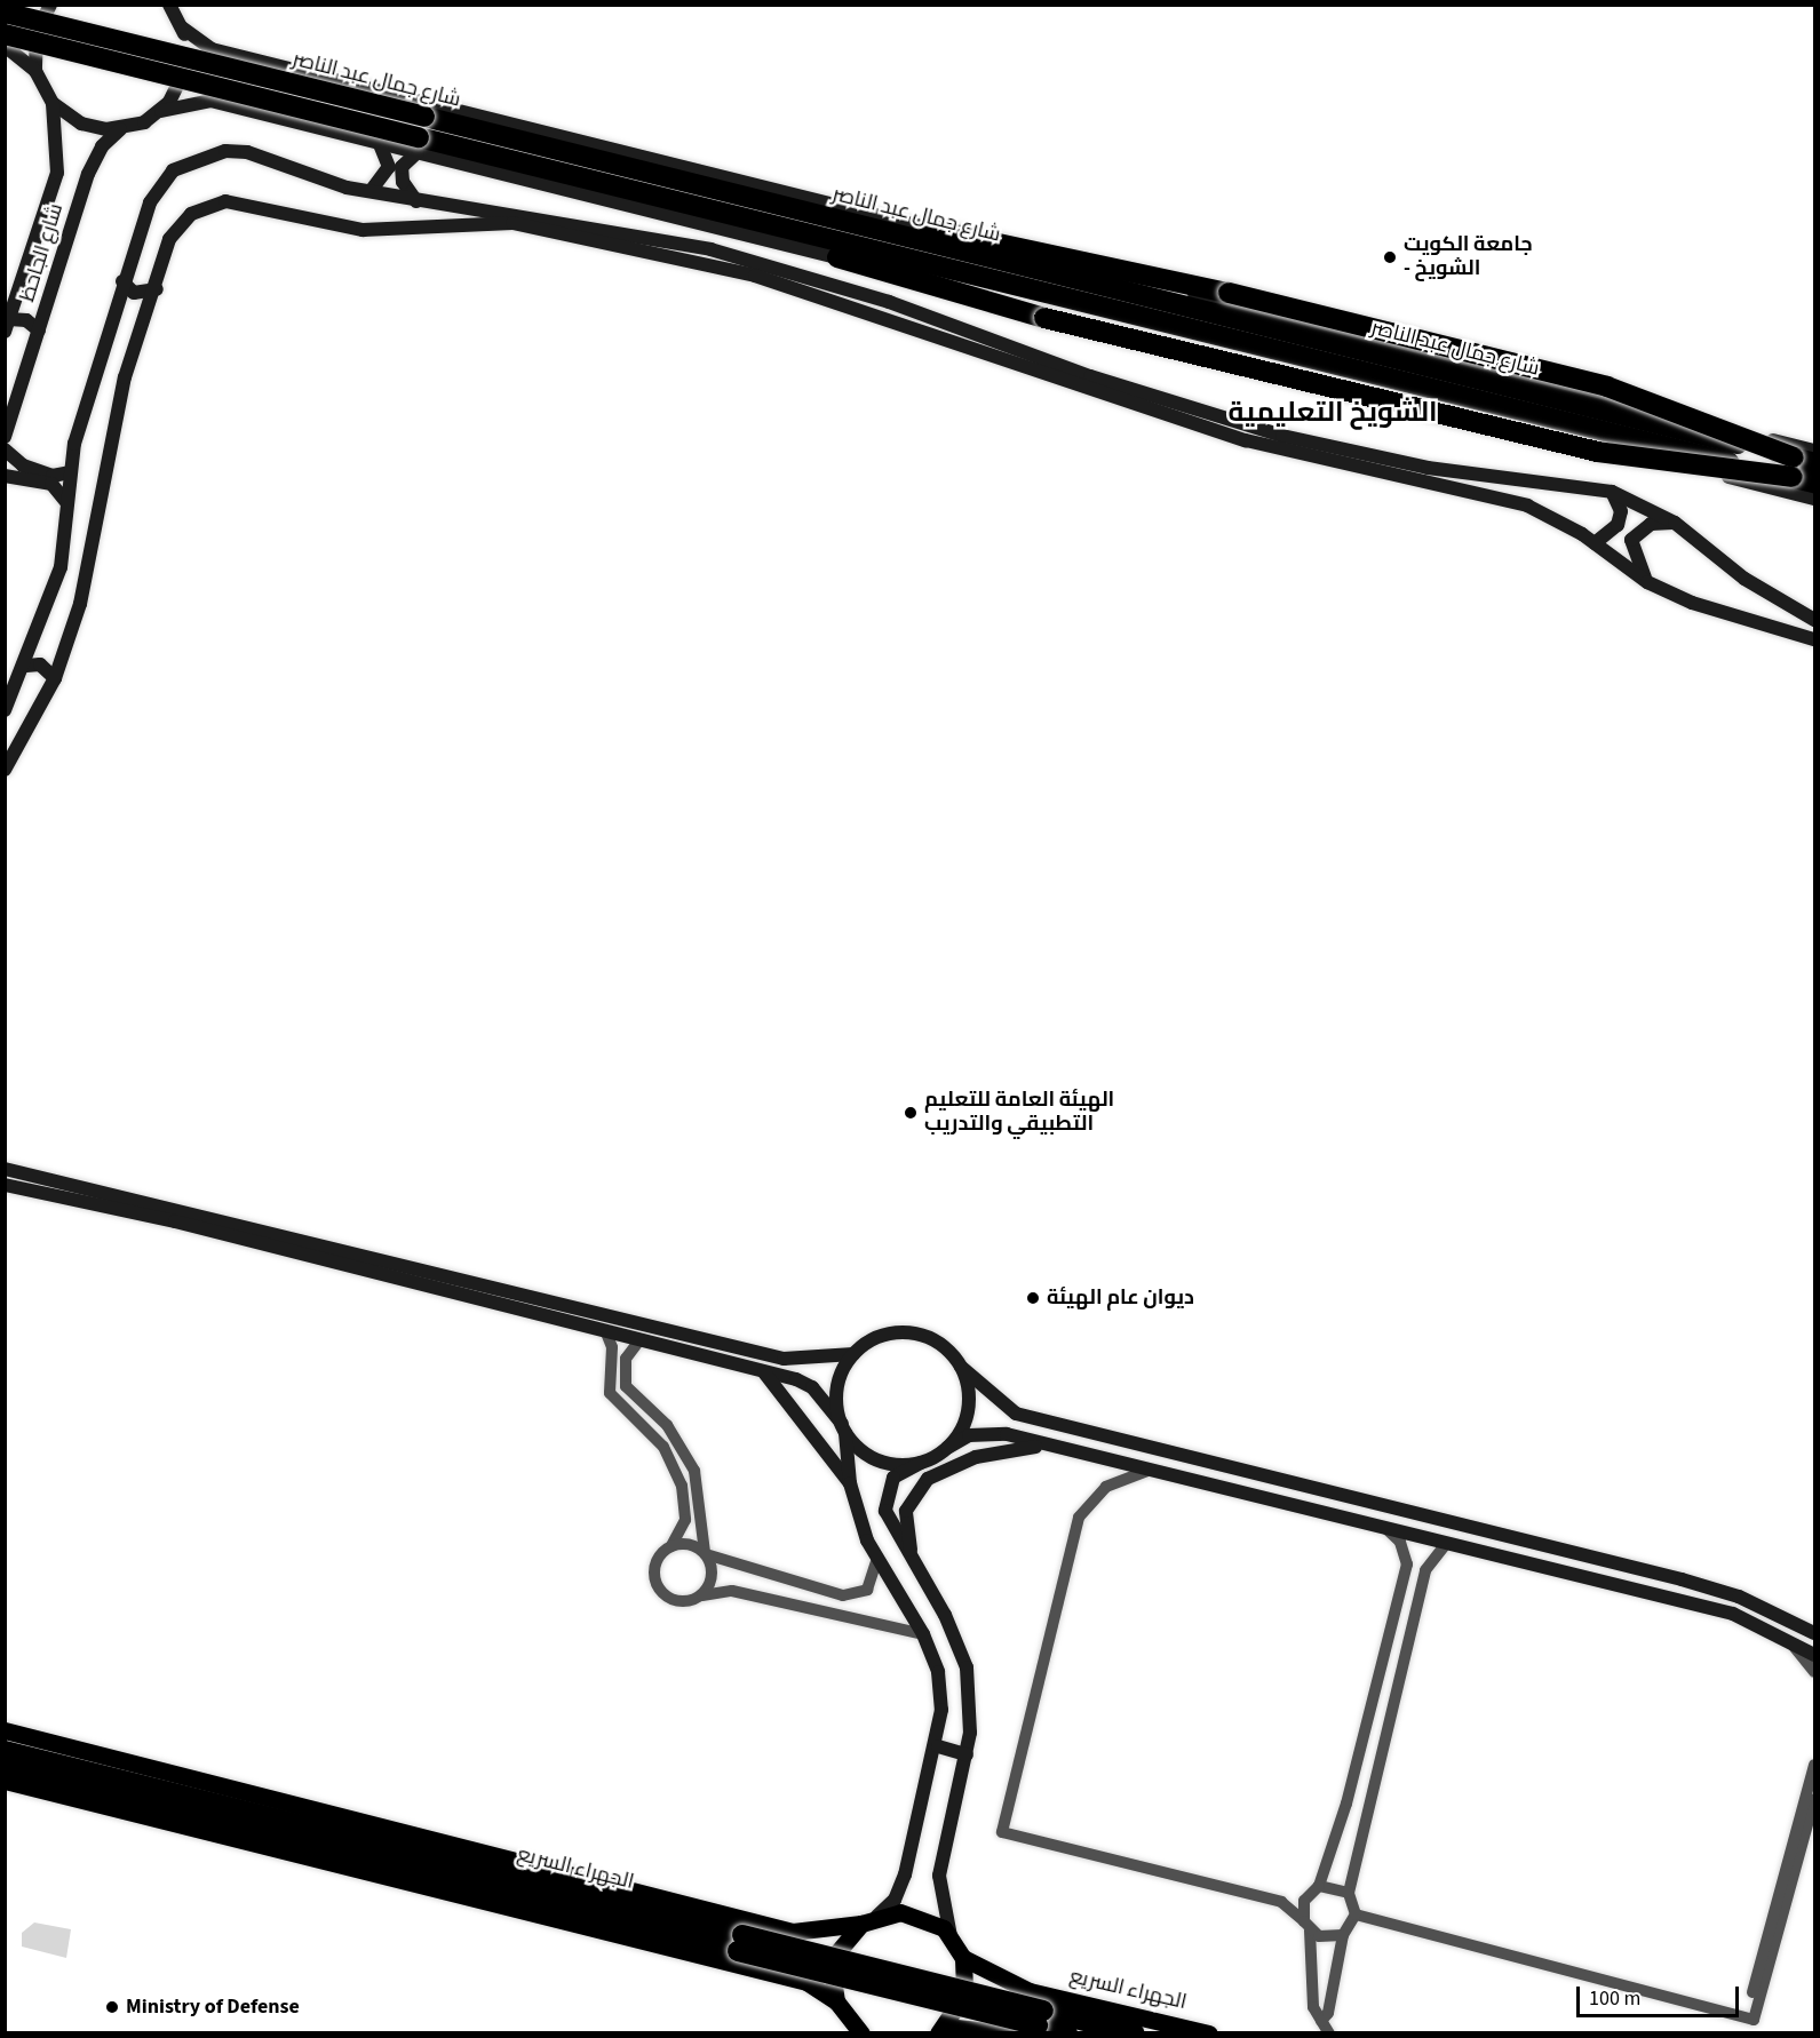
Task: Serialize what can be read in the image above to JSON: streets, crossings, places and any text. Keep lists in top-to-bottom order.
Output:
{
  "streets": {
    "highway": ["شارع جمال عبد الناصر", "الجهراء السريع"],
    "street": ["شارع الجاحظ"]
  },
  "districts": ["الشويخ التعليمية"],
  "places": [
    "جامعة الكويت - الشويخ",
    "الهيئة العامة للتعليم التطبيقي والتدريب",
    "ديوان عام الهيئة",
    "Ministry of Defense"
  ],
  "scale_bar": "100 m"
}
